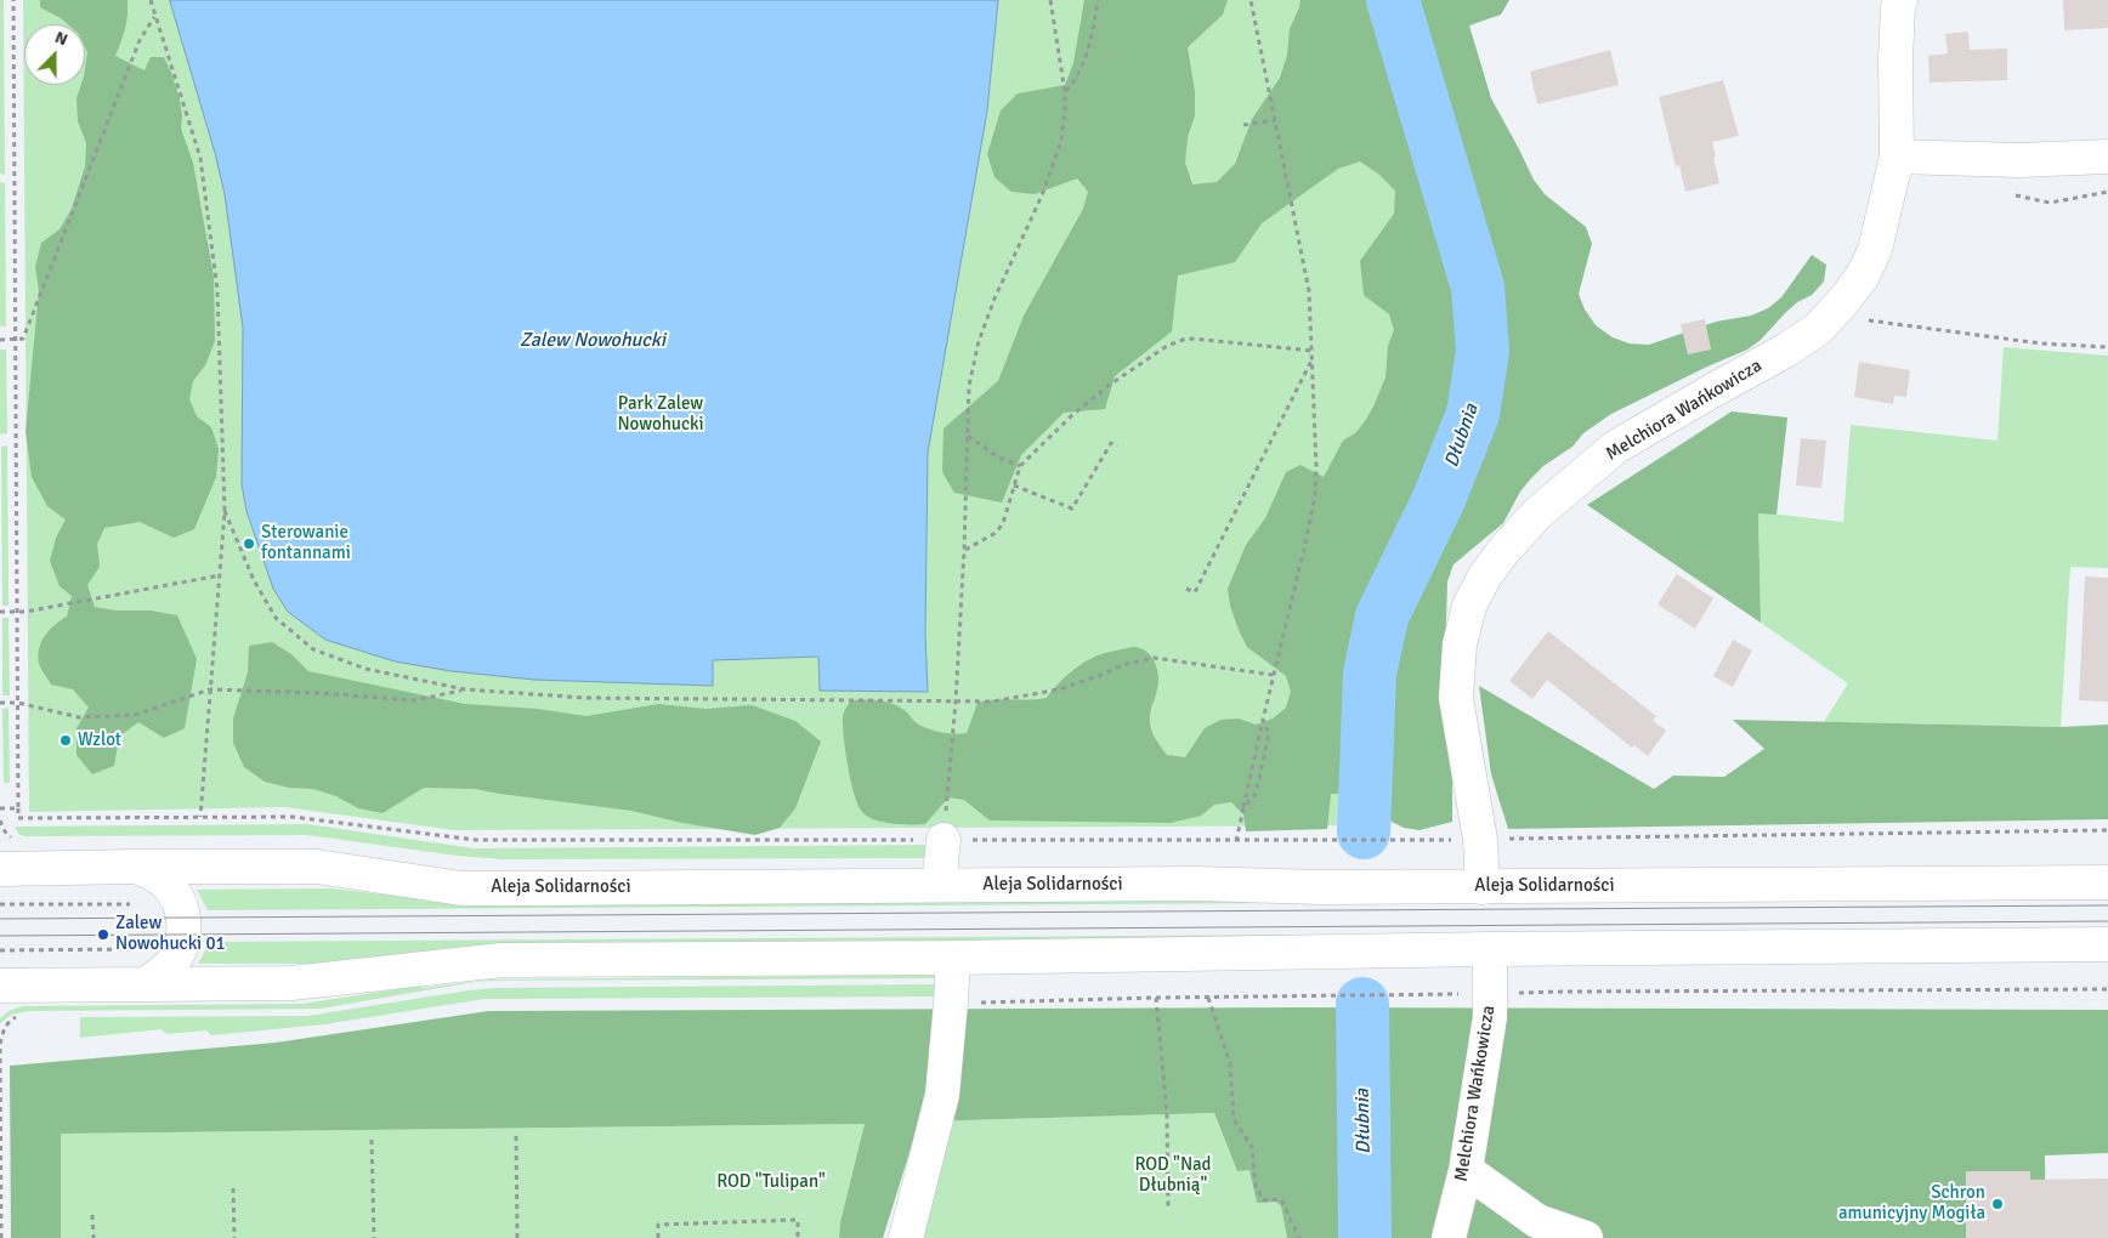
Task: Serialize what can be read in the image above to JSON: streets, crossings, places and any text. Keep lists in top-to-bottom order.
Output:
{
  "streets": {
    "street": ["Melchiora Wańkowicza", "Aleja Solidarności"]
  },
  "crossings": [
    ["Melchiora Wańkowicza", "Aleja Solidarności"]
  ],
  "water": ["Zalew Nowohucki", "Dłubnia"],
  "parks": ["Park Zalew Nowohucki", "ROD \"Nad Dłubnią\"", "ROD \"Tulipan\""],
  "places": [
    "Sterowanie fontannami",
    "Wzlot",
    "Zalew Nowohucki 01",
    "Schron amunicyjny Mogiła"
  ],
  "north": "top"
}
